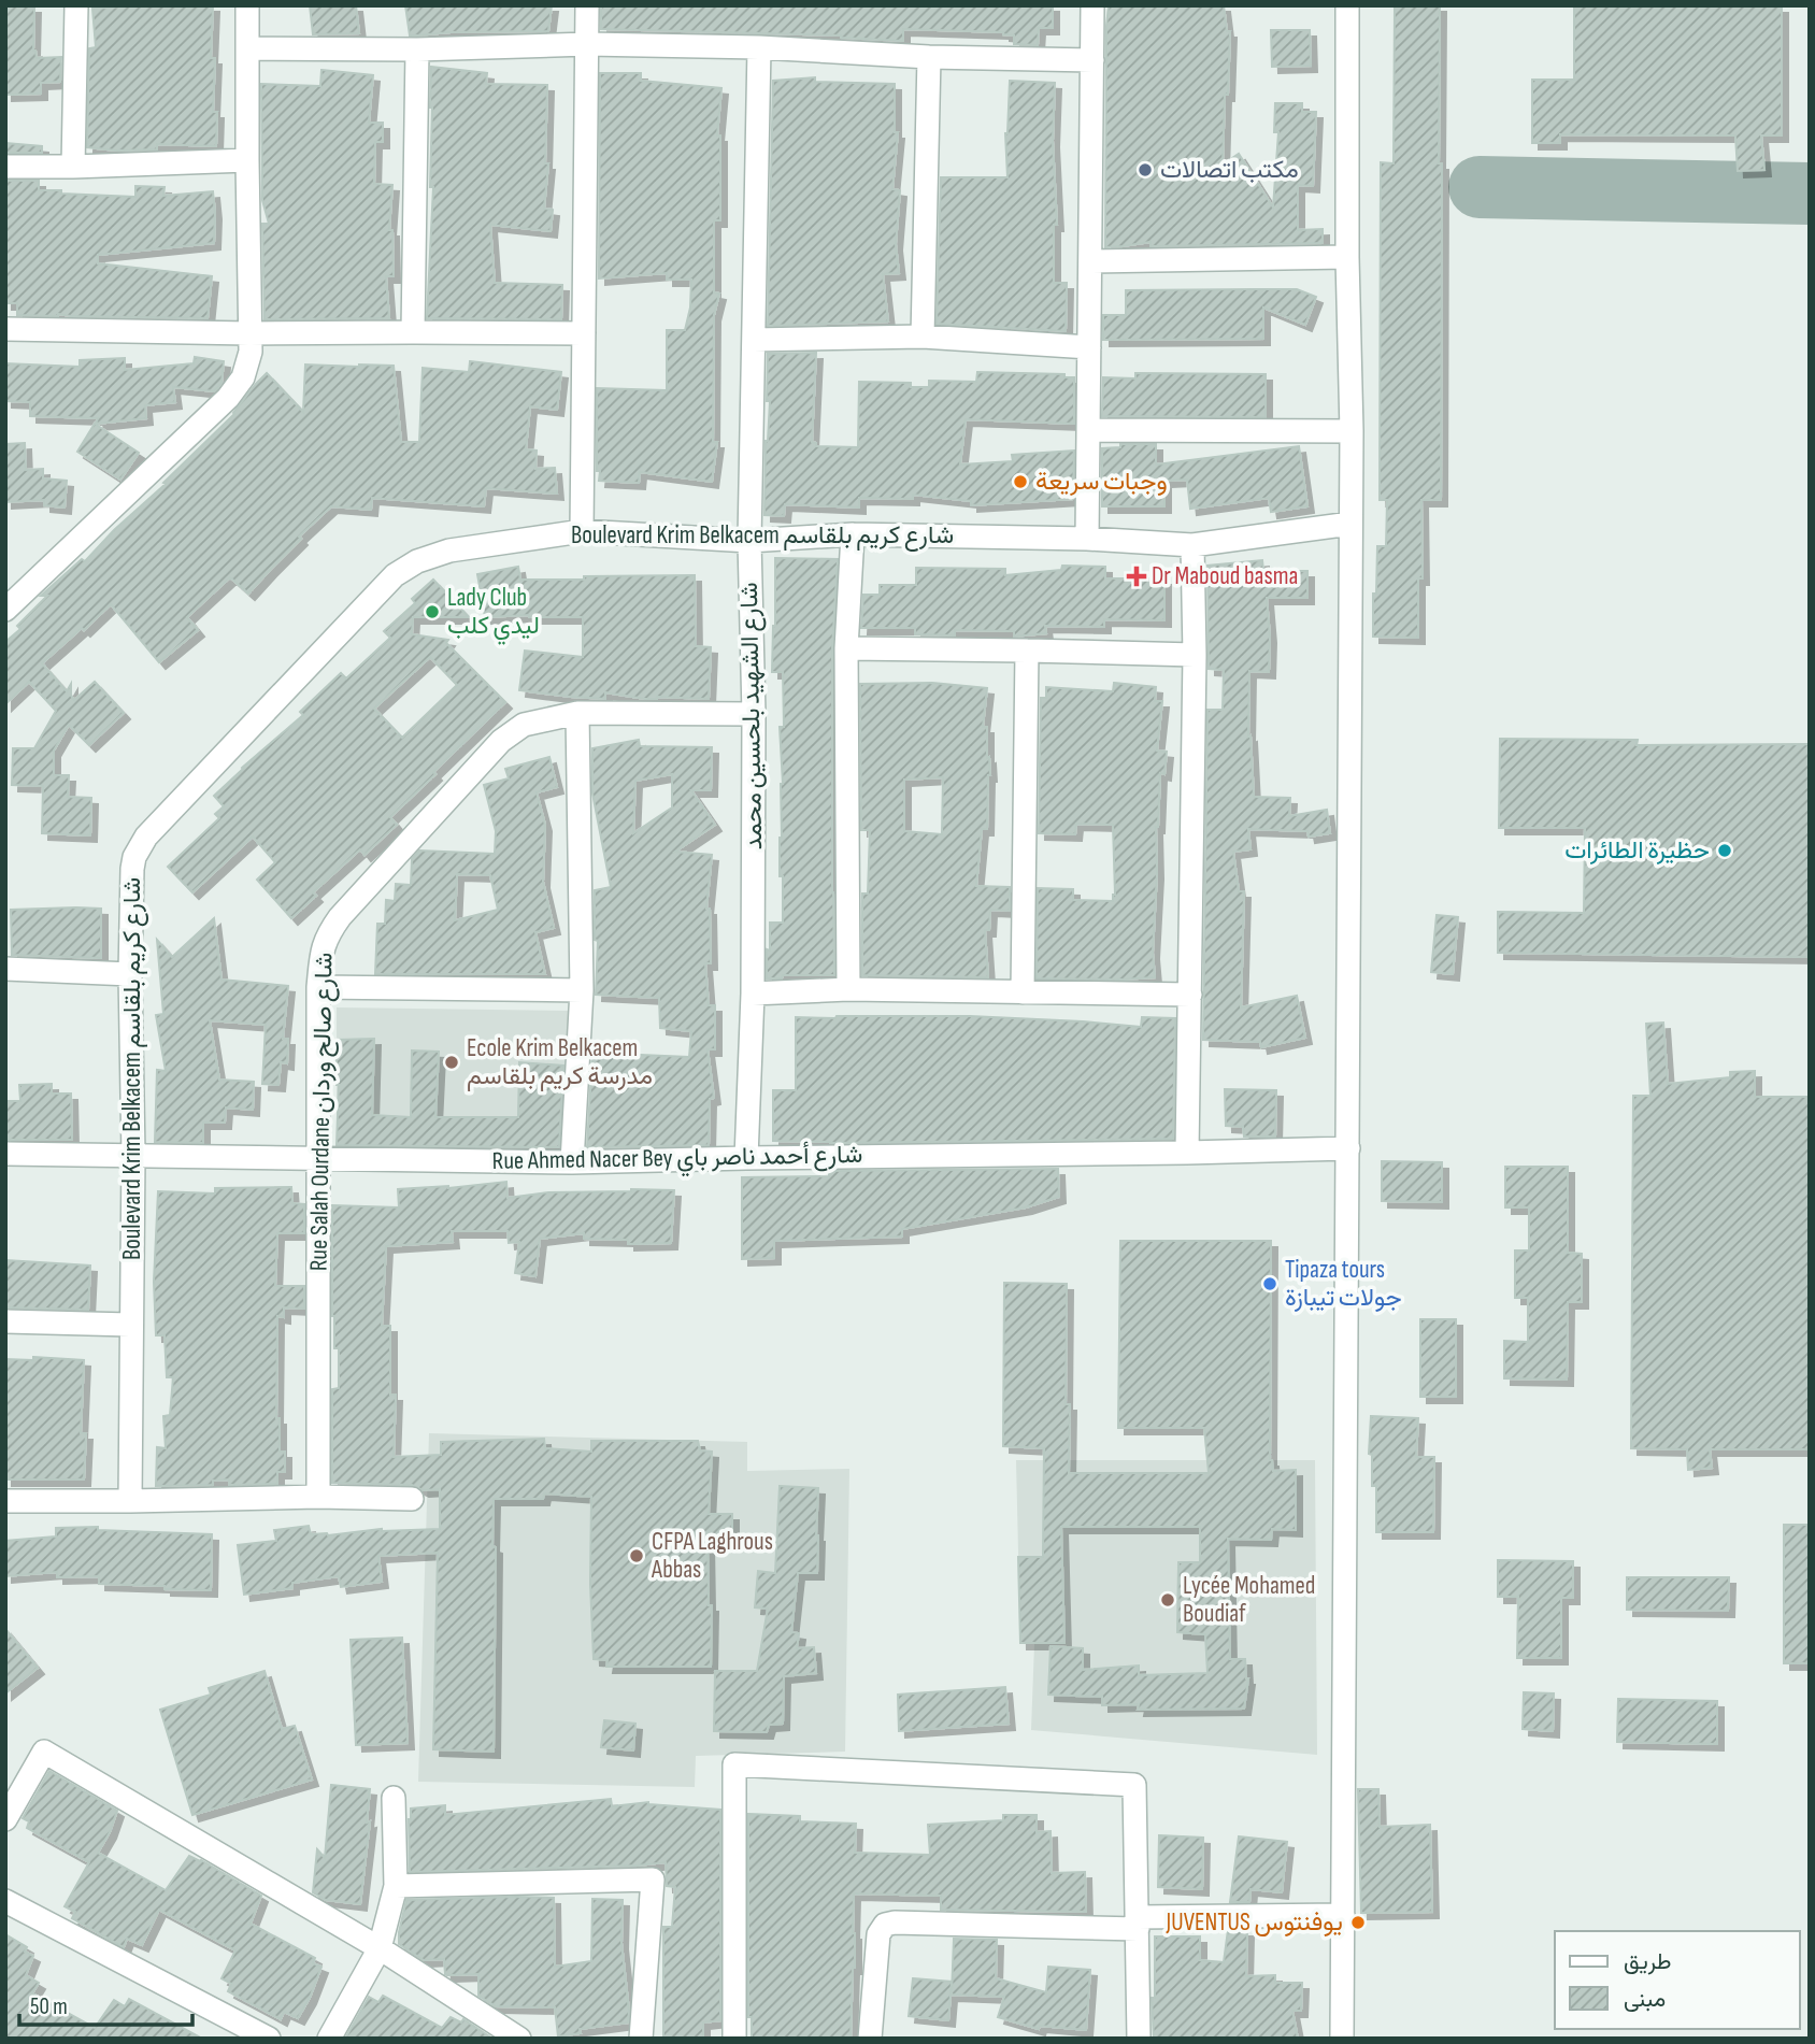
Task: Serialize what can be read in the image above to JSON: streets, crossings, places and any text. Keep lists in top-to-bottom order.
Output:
{
  "streets": {
    "street": [
      "Boulevard Krim Belkacem شارع كريم بلقاسم",
      "شارع الشهيد بلحسين محمد",
      "Rue Salah Ourdane شارع صالح وردان",
      "Rue Ahmed Nacer Bey شارع أحمد ناصر باي"
    ]
  },
  "crossings": [
    ["Boulevard Krim Belkacem شارع كريم بلقاسم", "شارع الشهيد بلحسين محمد"],
    ["Boulevard Krim Belkacem شارع كريم بلقاسم", "Rue Ahmed Nacer Bey شارع أحمد ناصر باي"],
    ["شارع الشهيد بلحسين محمد", "Rue Salah Ourdane شارع صالح وردان"],
    ["شارع الشهيد بلحسين محمد", "Rue Ahmed Nacer Bey شارع أحمد ناصر باي"],
    ["Rue Salah Ourdane شارع صالح وردان", "Rue Ahmed Nacer Bey شارع أحمد ناصر باي"]
  ],
  "places": {
    "other": [
      "مكتب اتصالات",
      "وجبات سريعة",
      "Lady Club ليدي كلب",
      "حظيرة الطائرات",
      "Ecole Krim Belkacem مدرسة كريم بلقاسم",
      "Tipaza tours جولات تيبازة",
      "CFPA Laghrous Abbas",
      "Lycée Mohamed Boudiaf",
      "JUVENTUS يوفنتوس"
    ],
    "health": ["Dr Maboud basma"]
  },
  "legend": ["طريق", "مبنى"],
  "scale_bar": "50 m"
}
